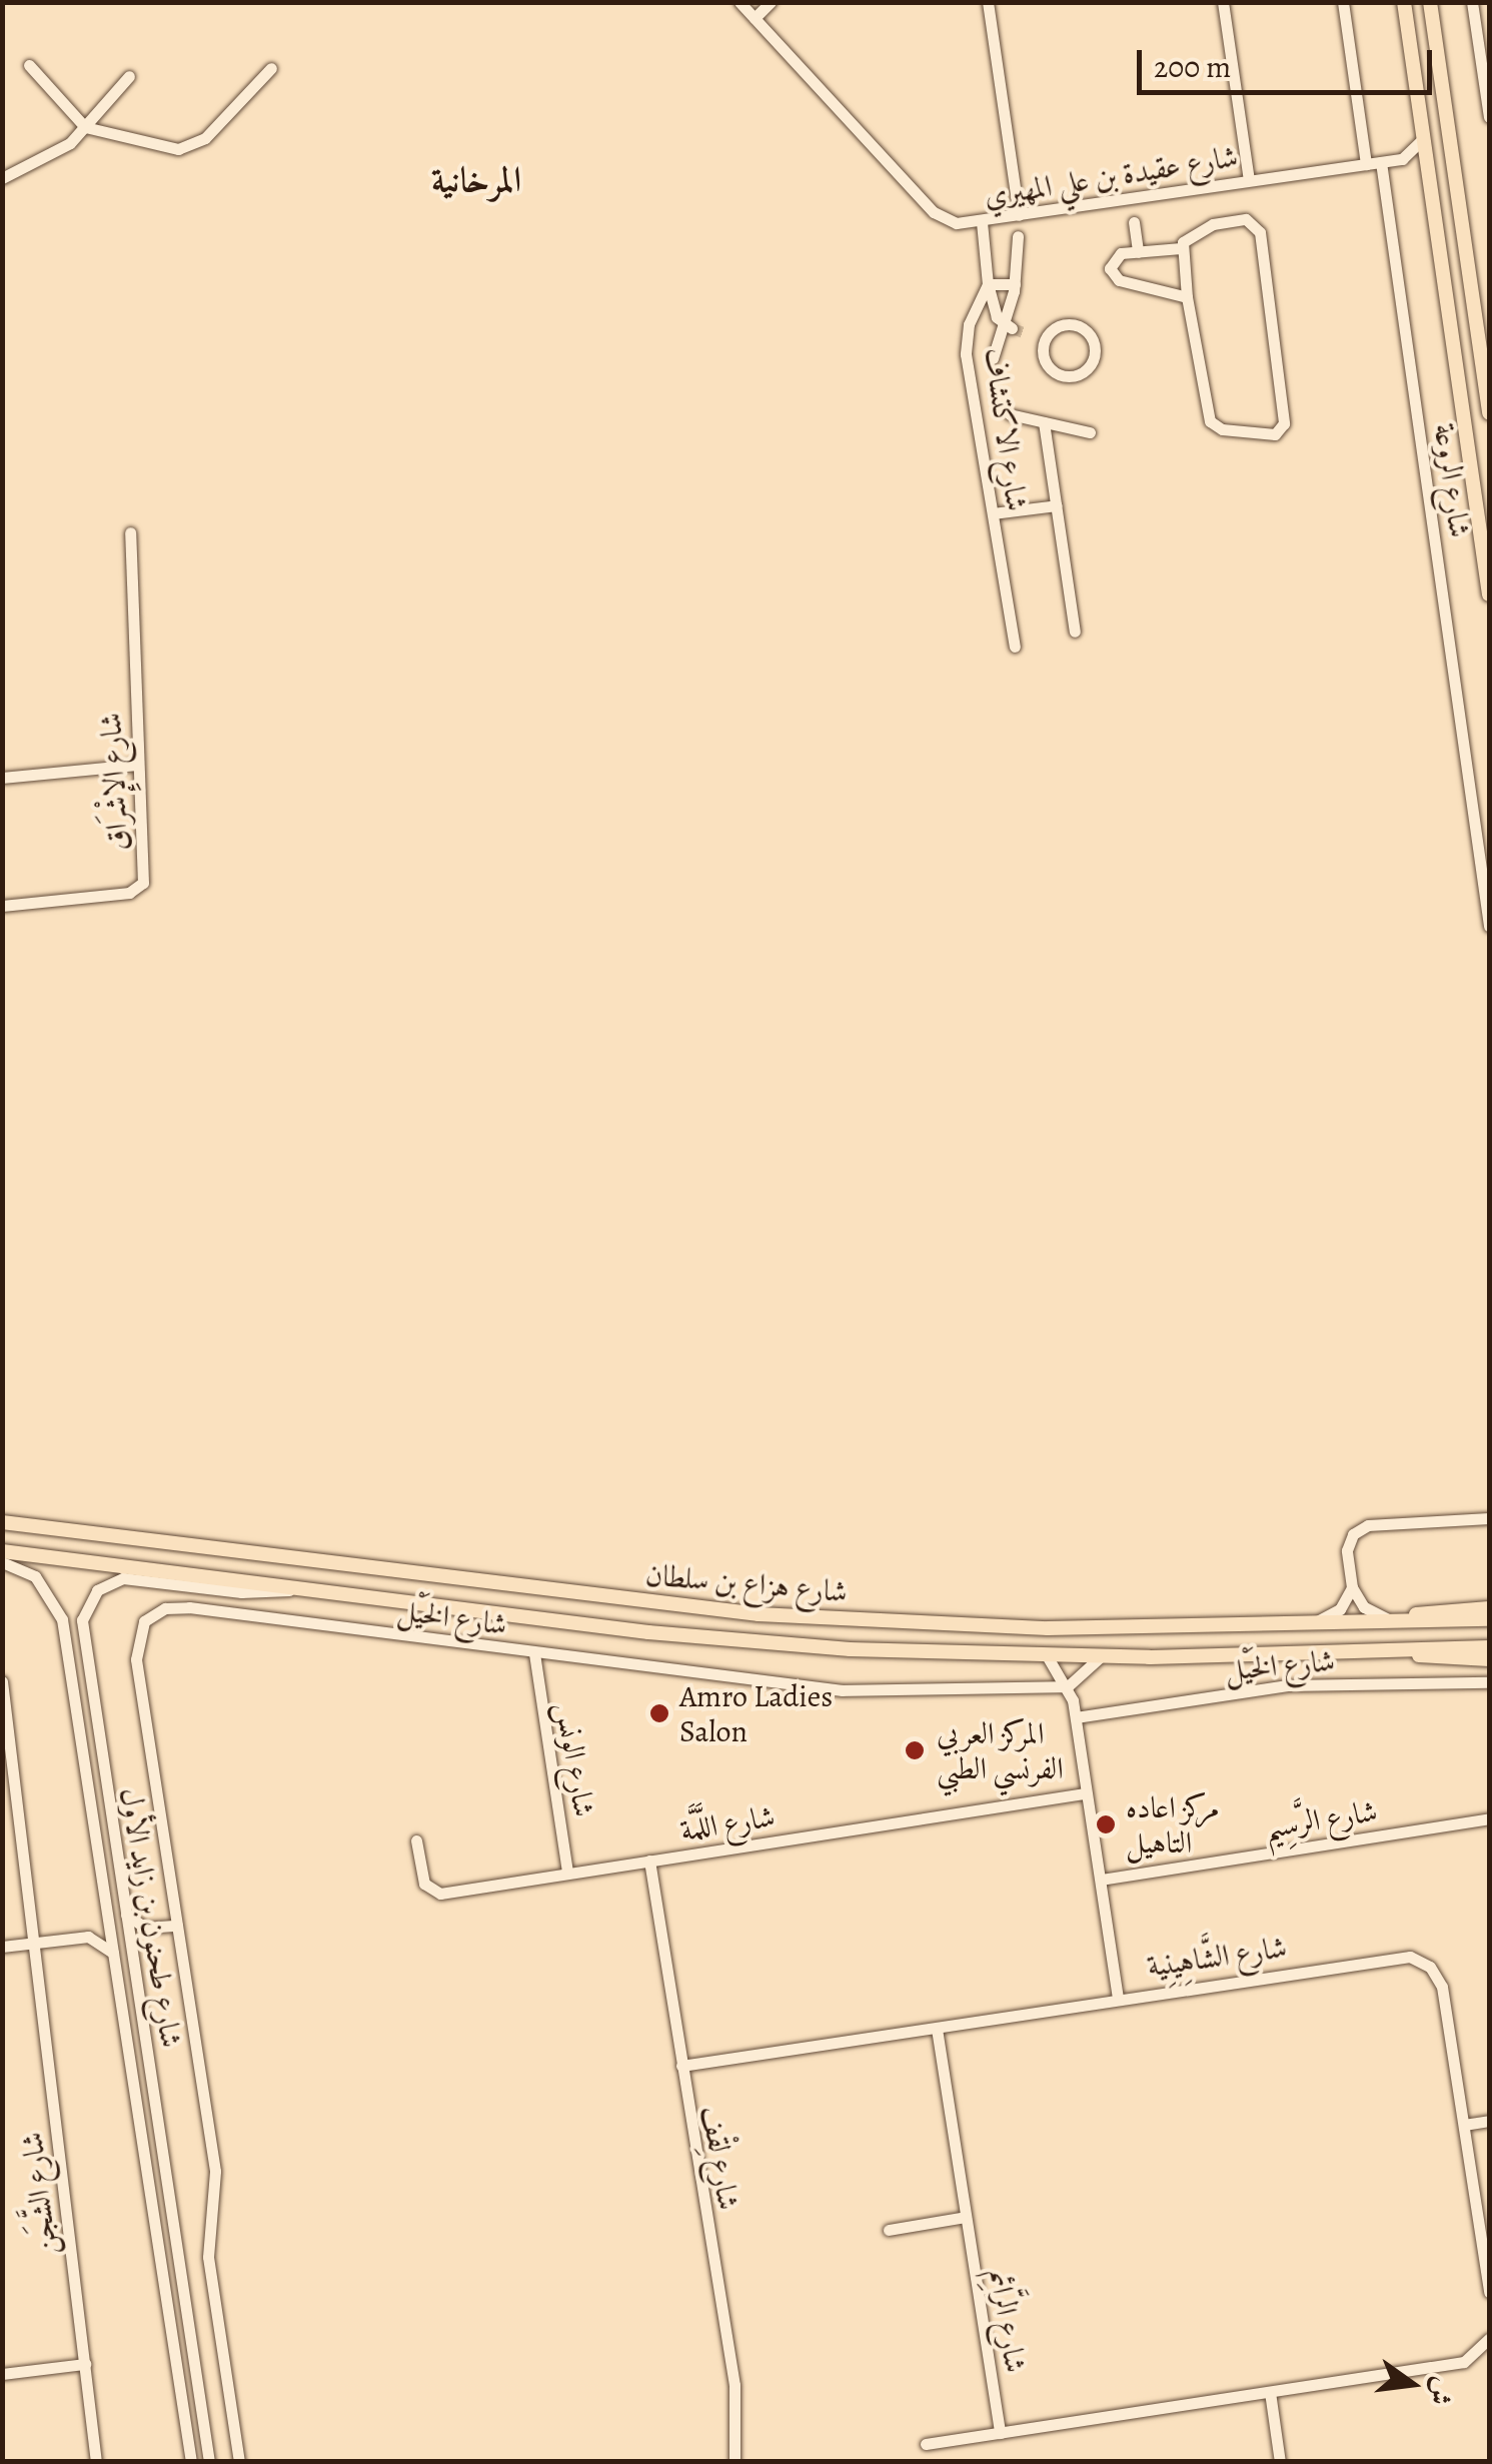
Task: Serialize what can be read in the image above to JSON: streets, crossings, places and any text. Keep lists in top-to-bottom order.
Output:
{
  "streets": {
    "main road": ["شارع هزاع بن سلطان"],
    "street": [
      "شارع عقيدة بن علي المهيري",
      "شارع الاكتشاف",
      "شارع الروعة",
      "شارع الإِشْرَاق",
      "شارع الخَيْل",
      "شارع الونس",
      "شارع الرَّسِيم",
      "شارع اللَّمَّة",
      "شارع طحنون بن زايد الأول",
      "شارع الشَّاهِينِية",
      "شارع لِقْف",
      "شارع الشَّجَن",
      "شارع الرَّائِم"
    ]
  },
  "crossings": [
    ["شارع عقيدة بن علي المهيري", "شارع الاكتشاف"],
    ["شارع عقيدة بن علي المهيري", "شارع الروعة"],
    ["شارع هزاع بن سلطان", "شارع طحنون بن زايد الأول"],
    ["شارع الخَيْل", "شارع الونس"],
    ["شارع الونس", "شارع اللَّمَّة"],
    ["شارع اللَّمَّة", "شارع لِقْف"],
    ["شارع الشَّاهِينِية", "شارع لِقْف"],
    ["شارع الشَّاهِينِية", "شارع الرَّائِم"]
  ],
  "districts": ["المرخانية"],
  "places": ["Amro Ladies Salon", "المركز العربي الفرنسي الطبي", "مركز اعاده التاهيل"],
  "scale_bar": "200 m",
  "north": "right"
}
